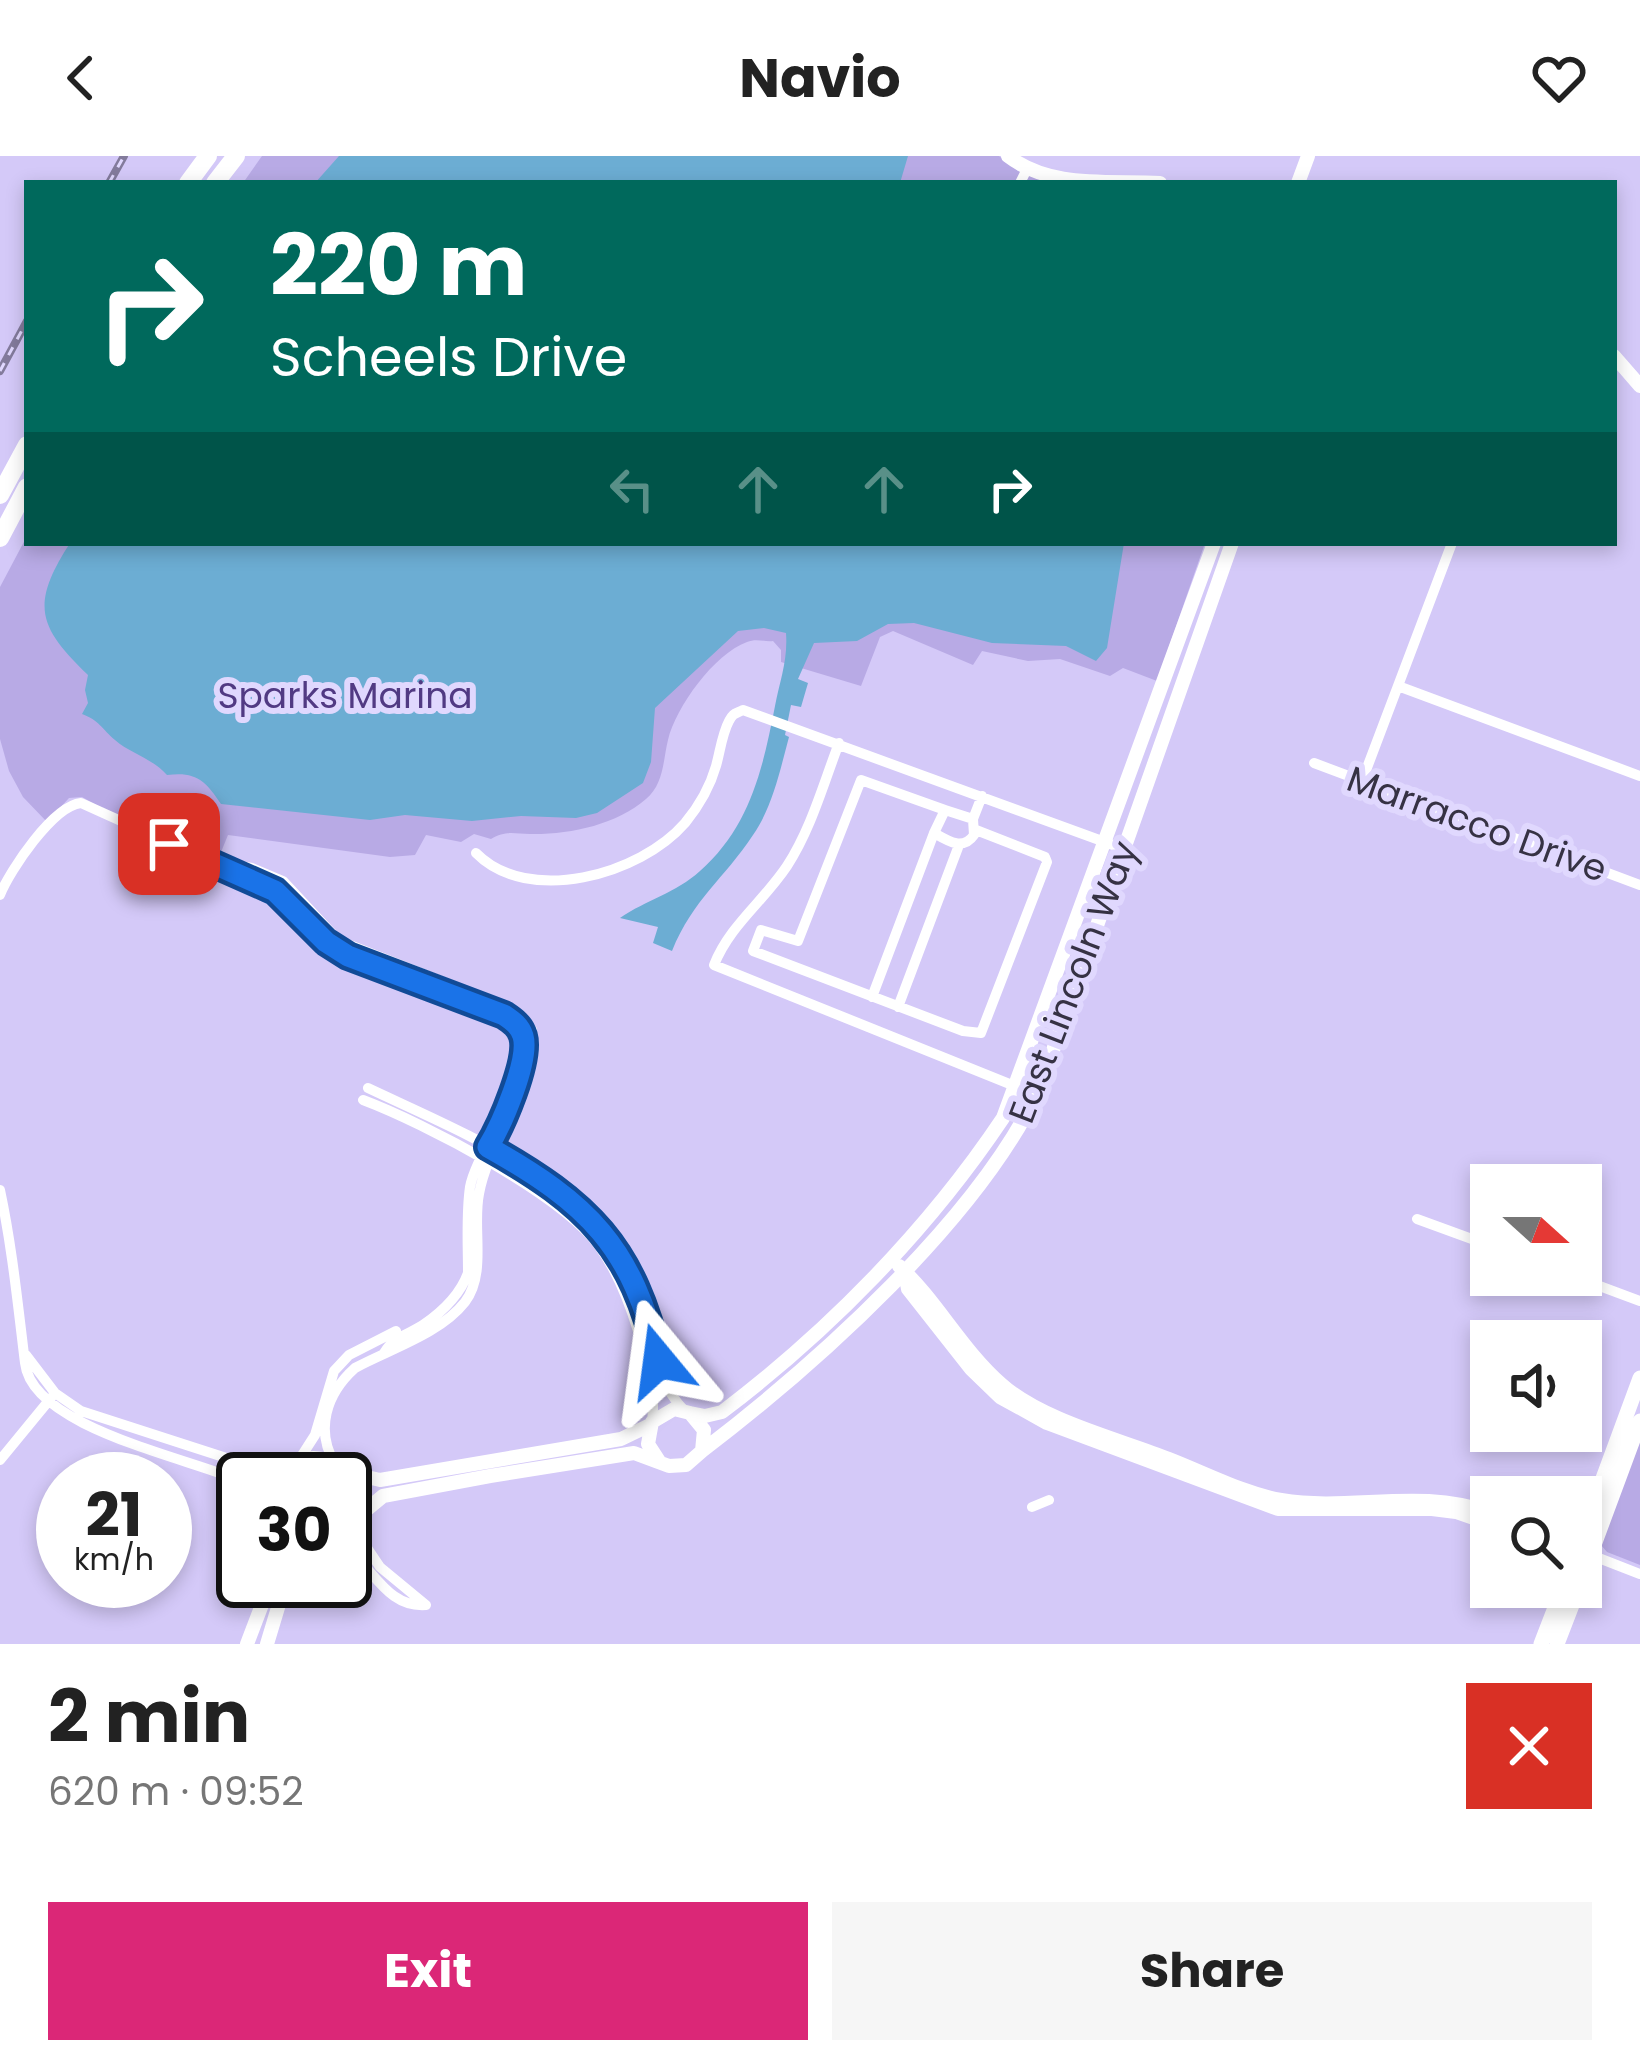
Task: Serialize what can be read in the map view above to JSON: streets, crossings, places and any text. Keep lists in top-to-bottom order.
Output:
{
  "streets": {
    "street": ["Marracco Drive", "East Lincoln Way"]
  },
  "parks": ["Sparks Marina"],
  "north": "right",
  "page": {
    "header": "Navio",
    "turn": ["220 m", "Scheels Drive"],
    "speed": "21 km/h",
    "limit": "30",
    "heading": ["2 min", "620 m · 09:52"],
    "buttons": ["Exit", "Share"]
  }
}
